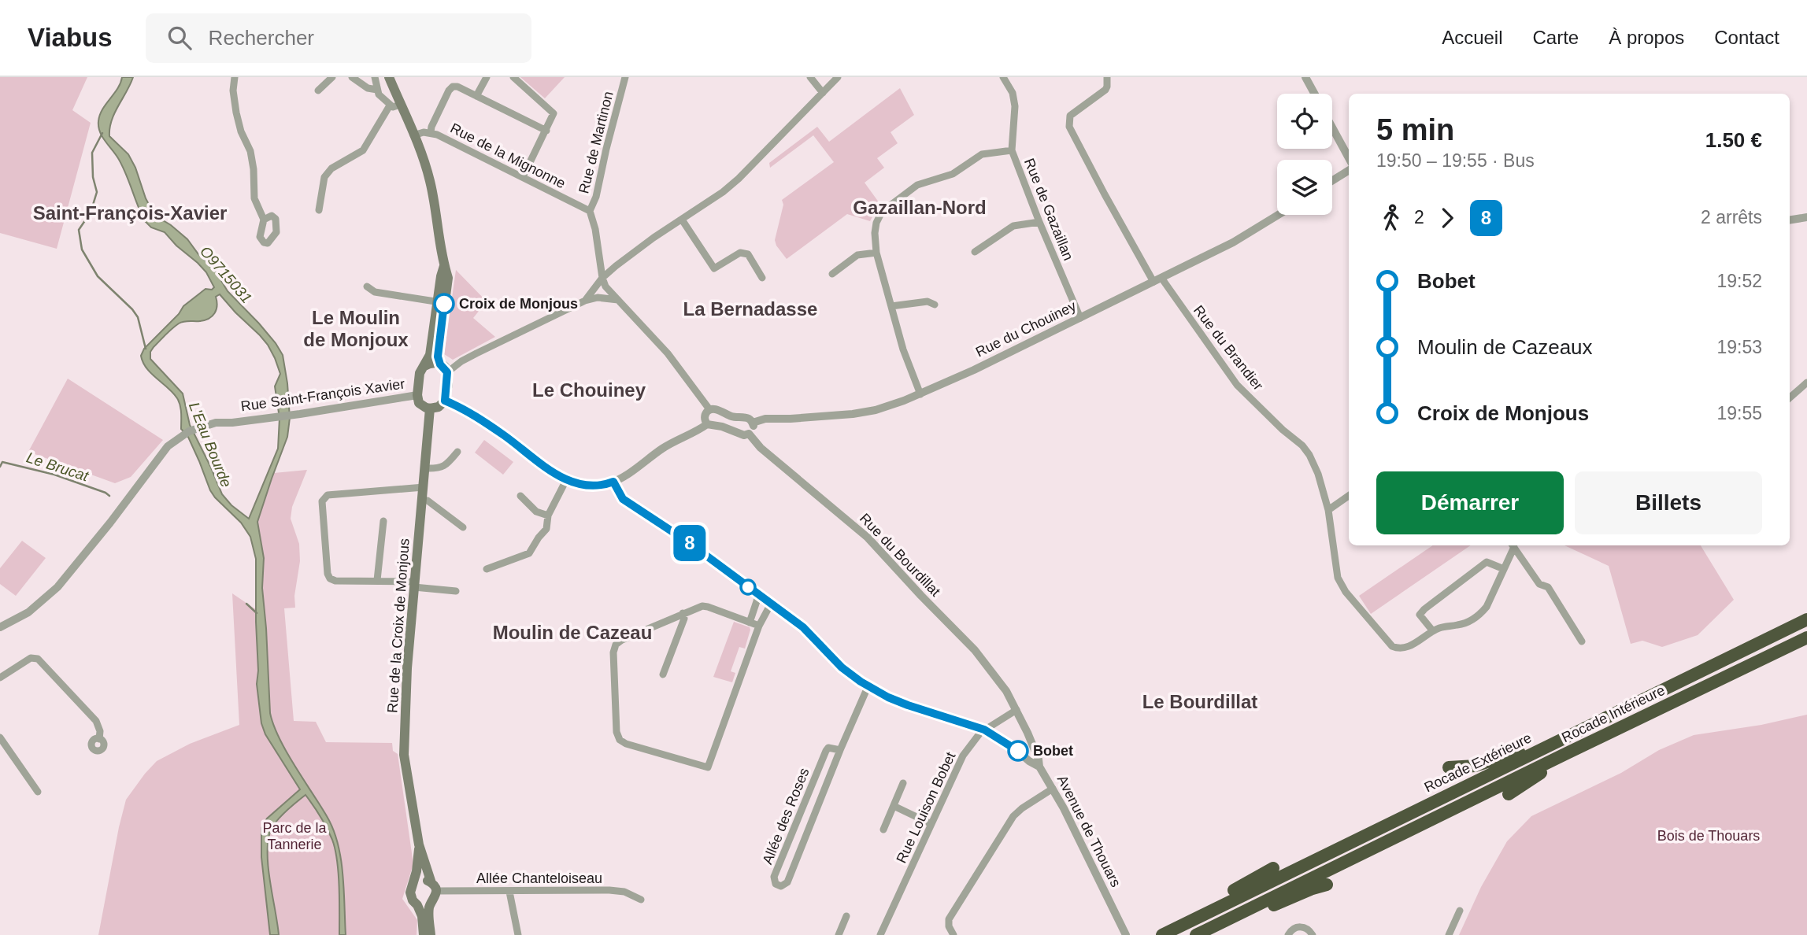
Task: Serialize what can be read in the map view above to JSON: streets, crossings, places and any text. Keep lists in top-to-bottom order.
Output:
{
  "streets": {
    "highway": ["Rocade Intérieure", "Rocade Extérieure"],
    "main road": ["Rue de la Croix de Monjous"],
    "street": [
      "Rue de Martinon",
      "Rue de la Mignonne",
      "Rue de Gazaillan",
      "Rue du Chouiney",
      "Rue du Brandier",
      "Rue Saint-François Xavier",
      "Rue du Bourdillat",
      "Rue Louison Bobet",
      "Allée des Roses",
      "Avenue de Thouars",
      "Allée Chanteloiseau"
    ]
  },
  "crossings": [
    ["Rue de Martinon", "Rue de la Mignonne"],
    ["Rue de Gazaillan", "Rue du Chouiney"],
    ["Rue du Chouiney", "Rue du Brandier"],
    ["Rue Saint-François Xavier", "Rue de la Croix de Monjous"],
    ["Rue du Bourdillat", "Rue Louison Bobet"],
    ["Rue du Bourdillat", "Avenue de Thouars"],
    ["Rue de la Croix de Monjous", "Allée Chanteloiseau"],
    ["Rue Louison Bobet", "Avenue de Thouars"]
  ],
  "districts": [
    "Gazaillan-Nord",
    "Saint-François-Xavier",
    "La Bernadasse",
    "Le Moulin de Monjoux",
    "Le Chouiney",
    "Moulin de Cazeau",
    "Le Bourdillat"
  ],
  "water": ["O9715031", "L'Eau Bourde", "Le Brucat"],
  "parks": ["Parc de la Tannerie", "Bois de Thouars"],
  "places": ["Croix de Monjous", "Bobet"],
  "lines": ["bus line 8"],
  "page": {
    "header": "Viabus",
    "search": "Rechercher",
    "nav": [
      "Accueil",
      "Carte",
      "À propos",
      "Contact"
    ],
    "on_map": "8",
    "heading": ["5 min", "19:50 – 19:55 · Bus", "1.50 €"],
    "legs": ["2", "8", "2 arrêts"],
    "list": [
      {
        "name": "Bobet",
        "value": "19:52"
      },
      {
        "name": "Moulin de Cazeaux",
        "value": "19:53"
      },
      {
        "name": "Croix de Monjous",
        "value": "19:55"
      }
    ],
    "buttons": ["Démarrer", "Billets"]
  }
}
